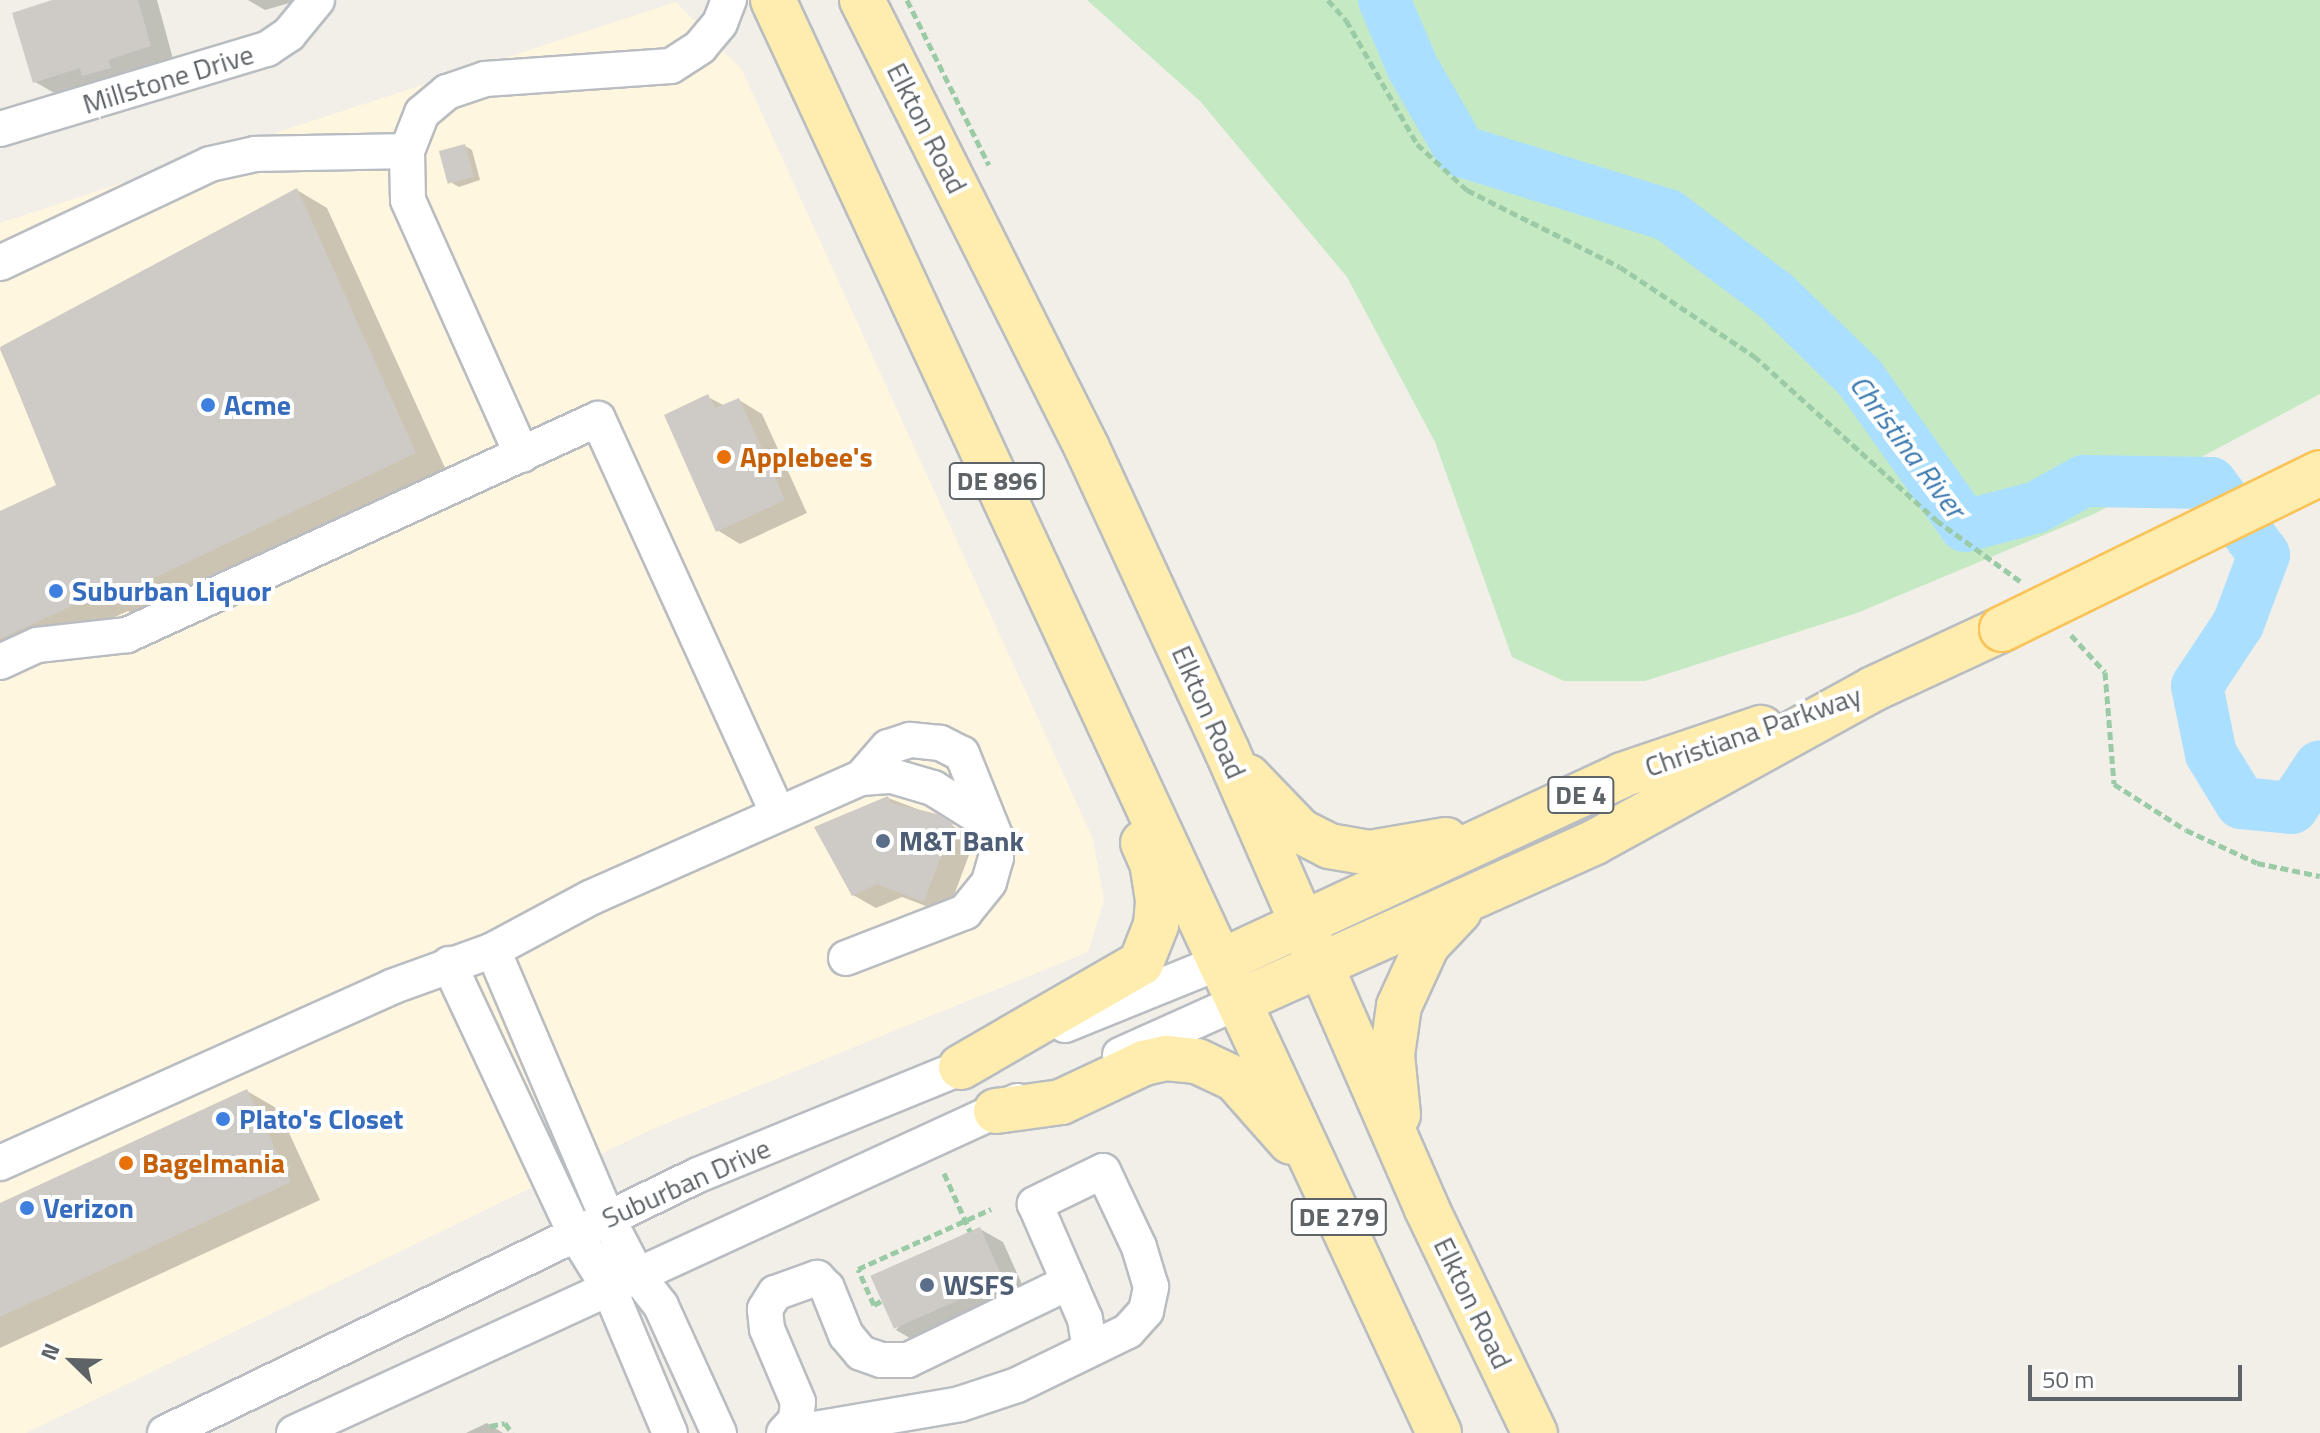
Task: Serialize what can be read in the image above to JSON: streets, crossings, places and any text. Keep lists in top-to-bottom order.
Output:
{
  "streets": {
    "main road": [
      "Elkton Road",
      "DE 896",
      "Christiana Parkway",
      "DE 4",
      "DE 279"
    ],
    "street": ["Millstone Drive", "Suburban Drive"]
  },
  "crossings": [
    ["Elkton Road", "Christiana Parkway"],
    ["DE 896", "Christiana Parkway"],
    ["DE 896", "Suburban Drive"],
    ["DE 896", "DE 279"],
    ["Christiana Parkway", "DE 4"],
    ["Christiana Parkway", "Suburban Drive"],
    ["Christiana Parkway", "DE 279"]
  ],
  "water": ["Christina River"],
  "places": [
    "Acme",
    "Applebee's",
    "Suburban Liquor",
    "M&T Bank",
    "Plato's Closet",
    "Bagelmania",
    "Verizon",
    "WSFS"
  ],
  "scale_bar": "50 m",
  "north": "top left"
}
